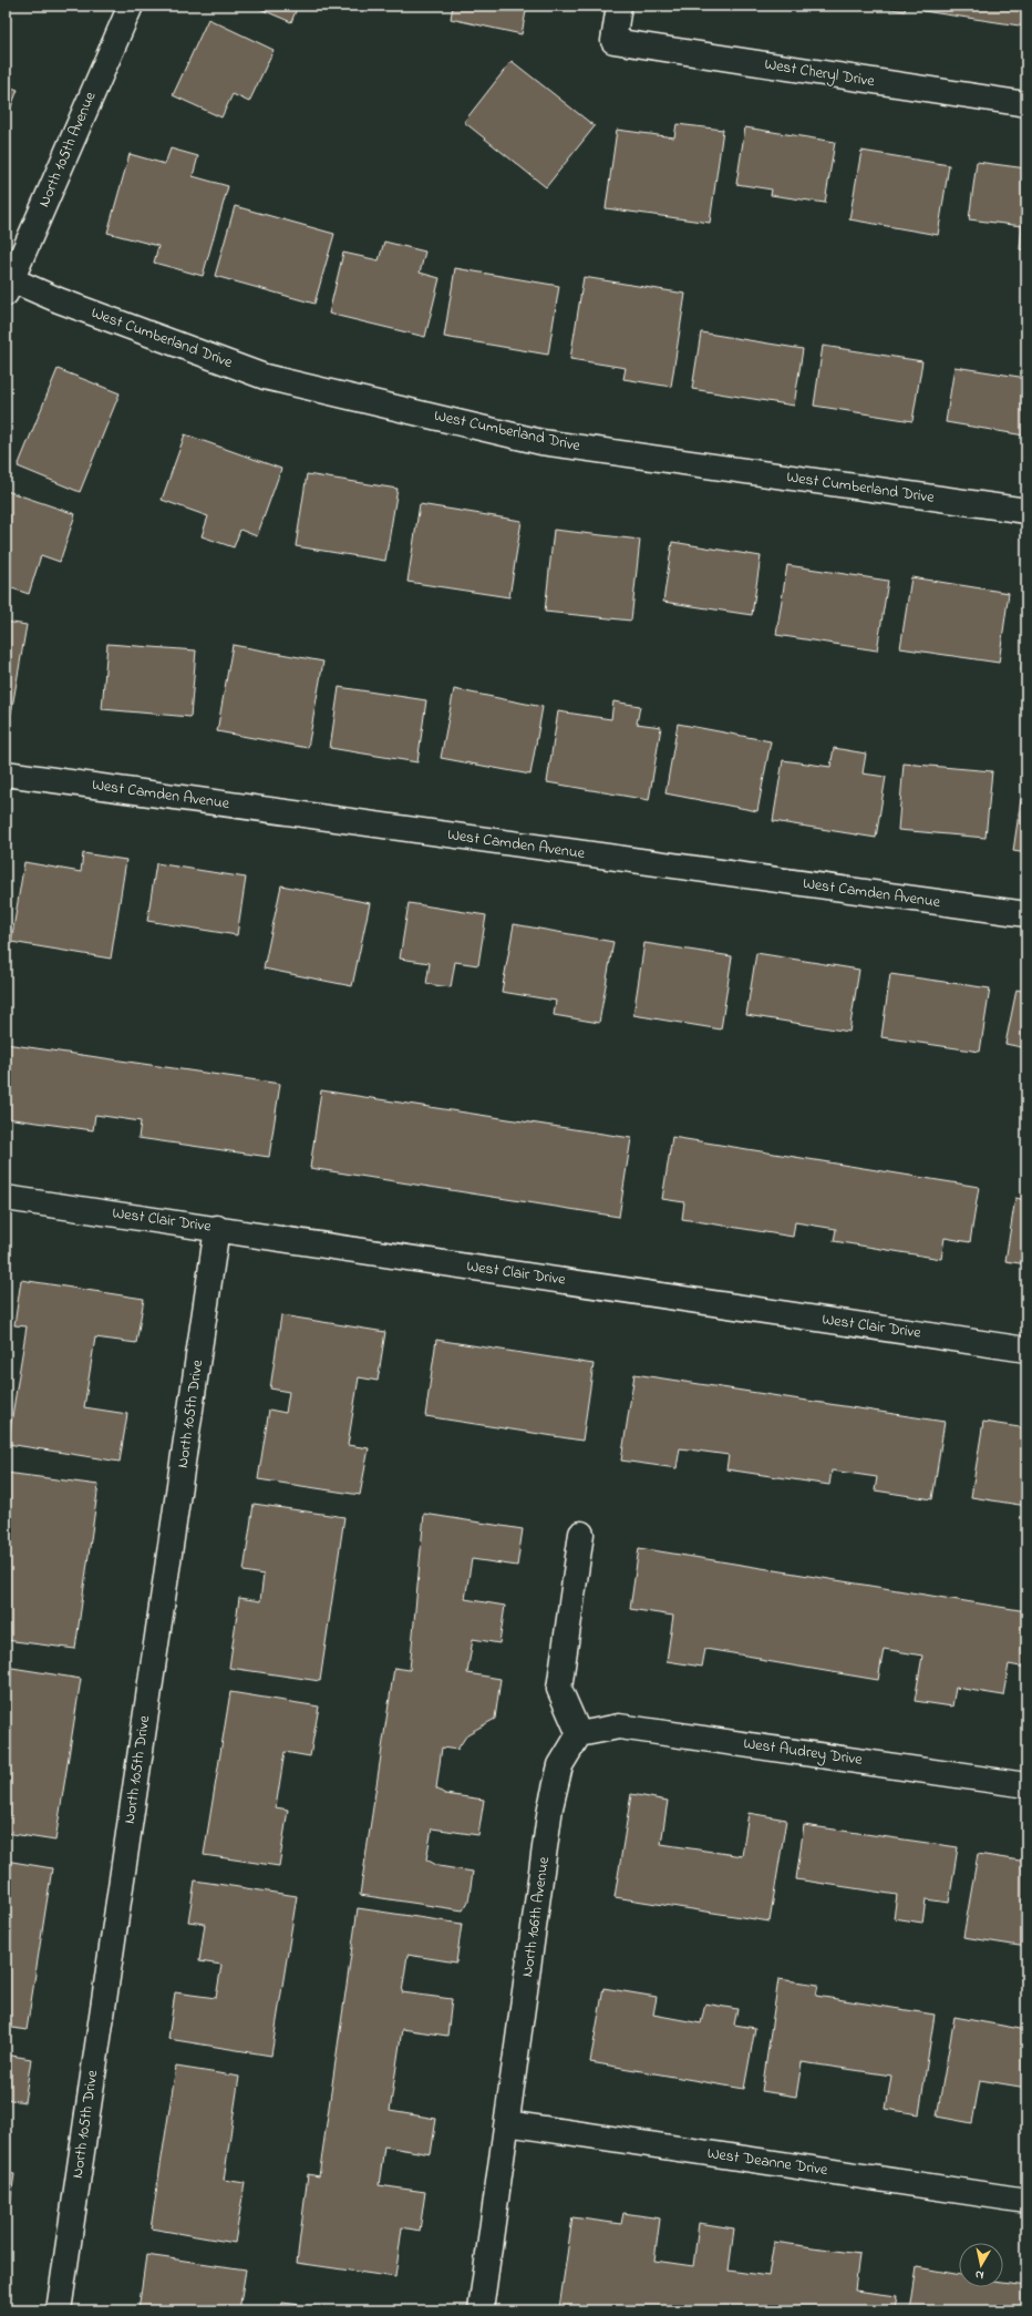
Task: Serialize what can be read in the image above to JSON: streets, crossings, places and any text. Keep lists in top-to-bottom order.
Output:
{
  "streets": {
    "street": [
      "West Cheryl Drive",
      "North 105th Avenue",
      "West Cumberland Drive",
      "West Camden Avenue",
      "West Clair Drive",
      "North 105th Drive",
      "West Audrey Drive",
      "North 106th Avenue",
      "West Deanne Drive"
    ]
  },
  "crossings": [
    ["North 105th Avenue", "West Cumberland Drive"],
    ["West Clair Drive", "North 105th Drive"],
    ["West Audrey Drive", "North 106th Avenue"],
    ["North 106th Avenue", "West Deanne Drive"]
  ],
  "north": "bottom"
}
